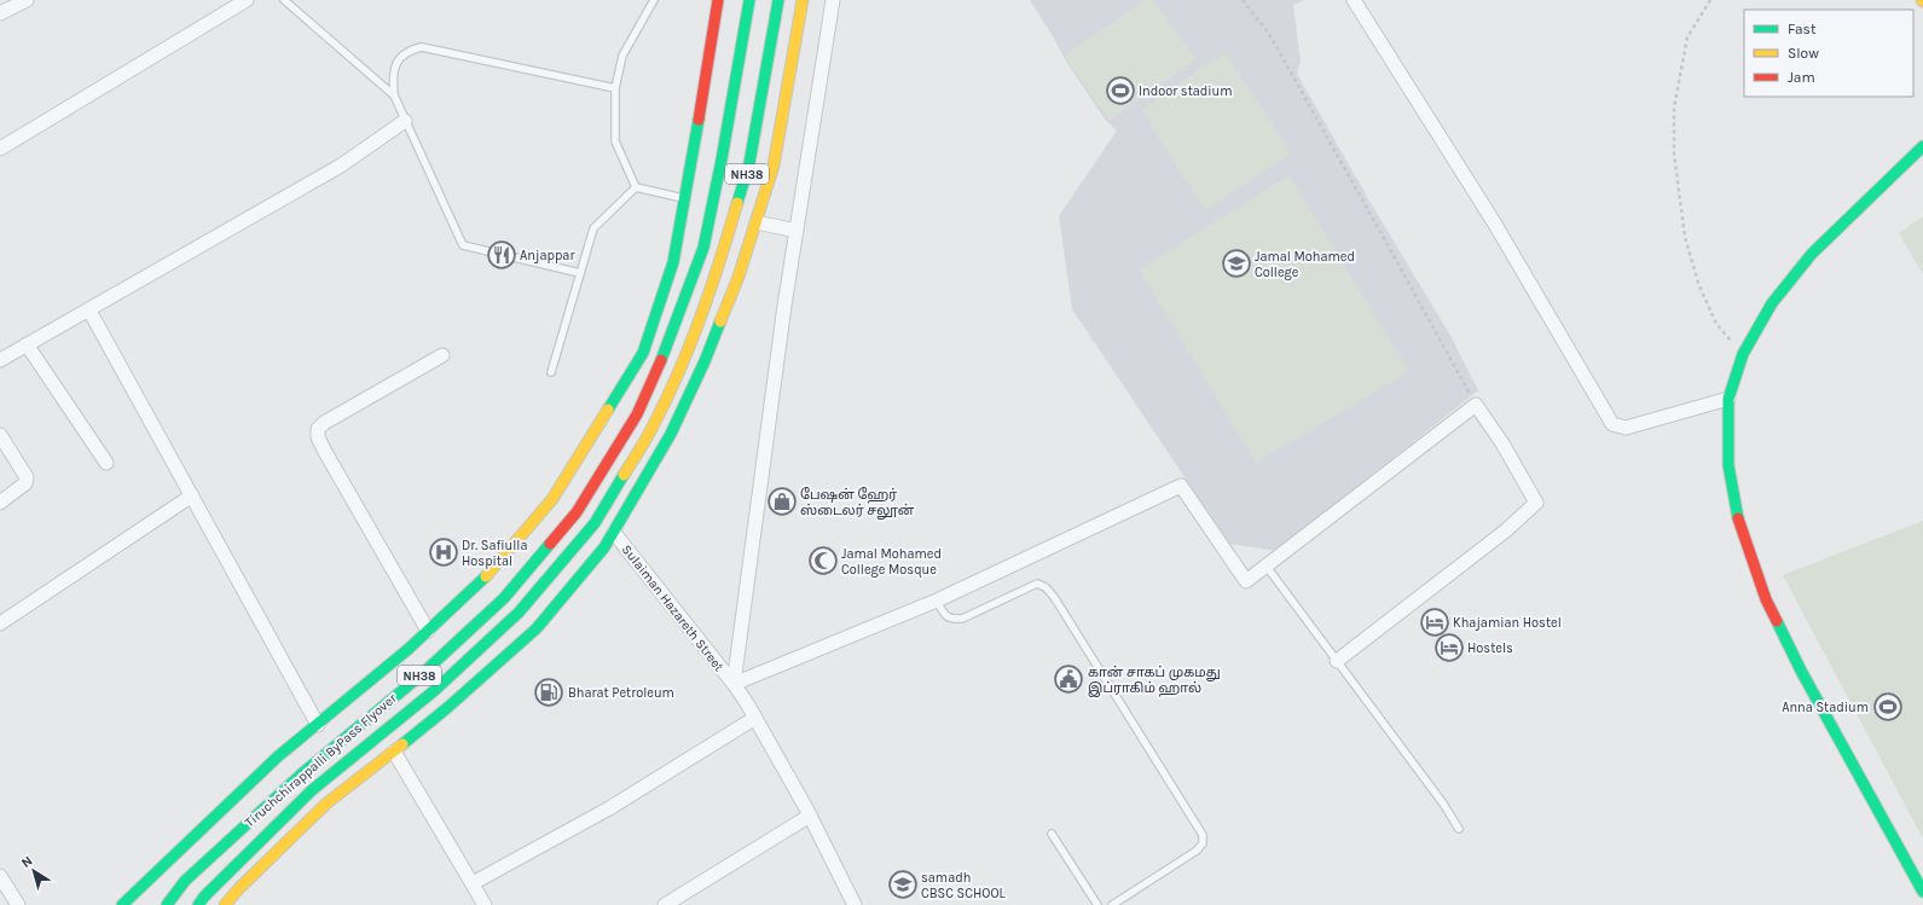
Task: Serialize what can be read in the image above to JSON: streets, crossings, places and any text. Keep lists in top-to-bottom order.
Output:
{
  "streets": {
    "main road": ["NH38", "Tiruchchirappalli ByPass Flyover"],
    "street": ["Sulaiman Hazareth Street"]
  },
  "crossings": [
    ["NH38", "Tiruchchirappalli ByPass Flyover"]
  ],
  "places": {
    "sports": ["Indoor stadium", "Anna Stadium"],
    "restaurant": ["Anjappar"],
    "school or university": ["Jamal Mohamed College", "samadh CBSC SCHOOL"],
    "shop": ["பேஷன் ஹேர் ஸ்டைலர் சலூன்"],
    "hospital": ["Dr. Safiulla Hospital"],
    "mosque": ["Jamal Mohamed College Mosque"],
    "hotel": ["Khajamian Hostel", "Hostels"],
    "public building": ["கான் சாகப் முகமது இப்ராகிம் ஹால்"],
    "fuel station": ["Bharat Petroleum"]
  },
  "legend": ["Fast", "Slow", "Jam"],
  "north": "top left"
}
